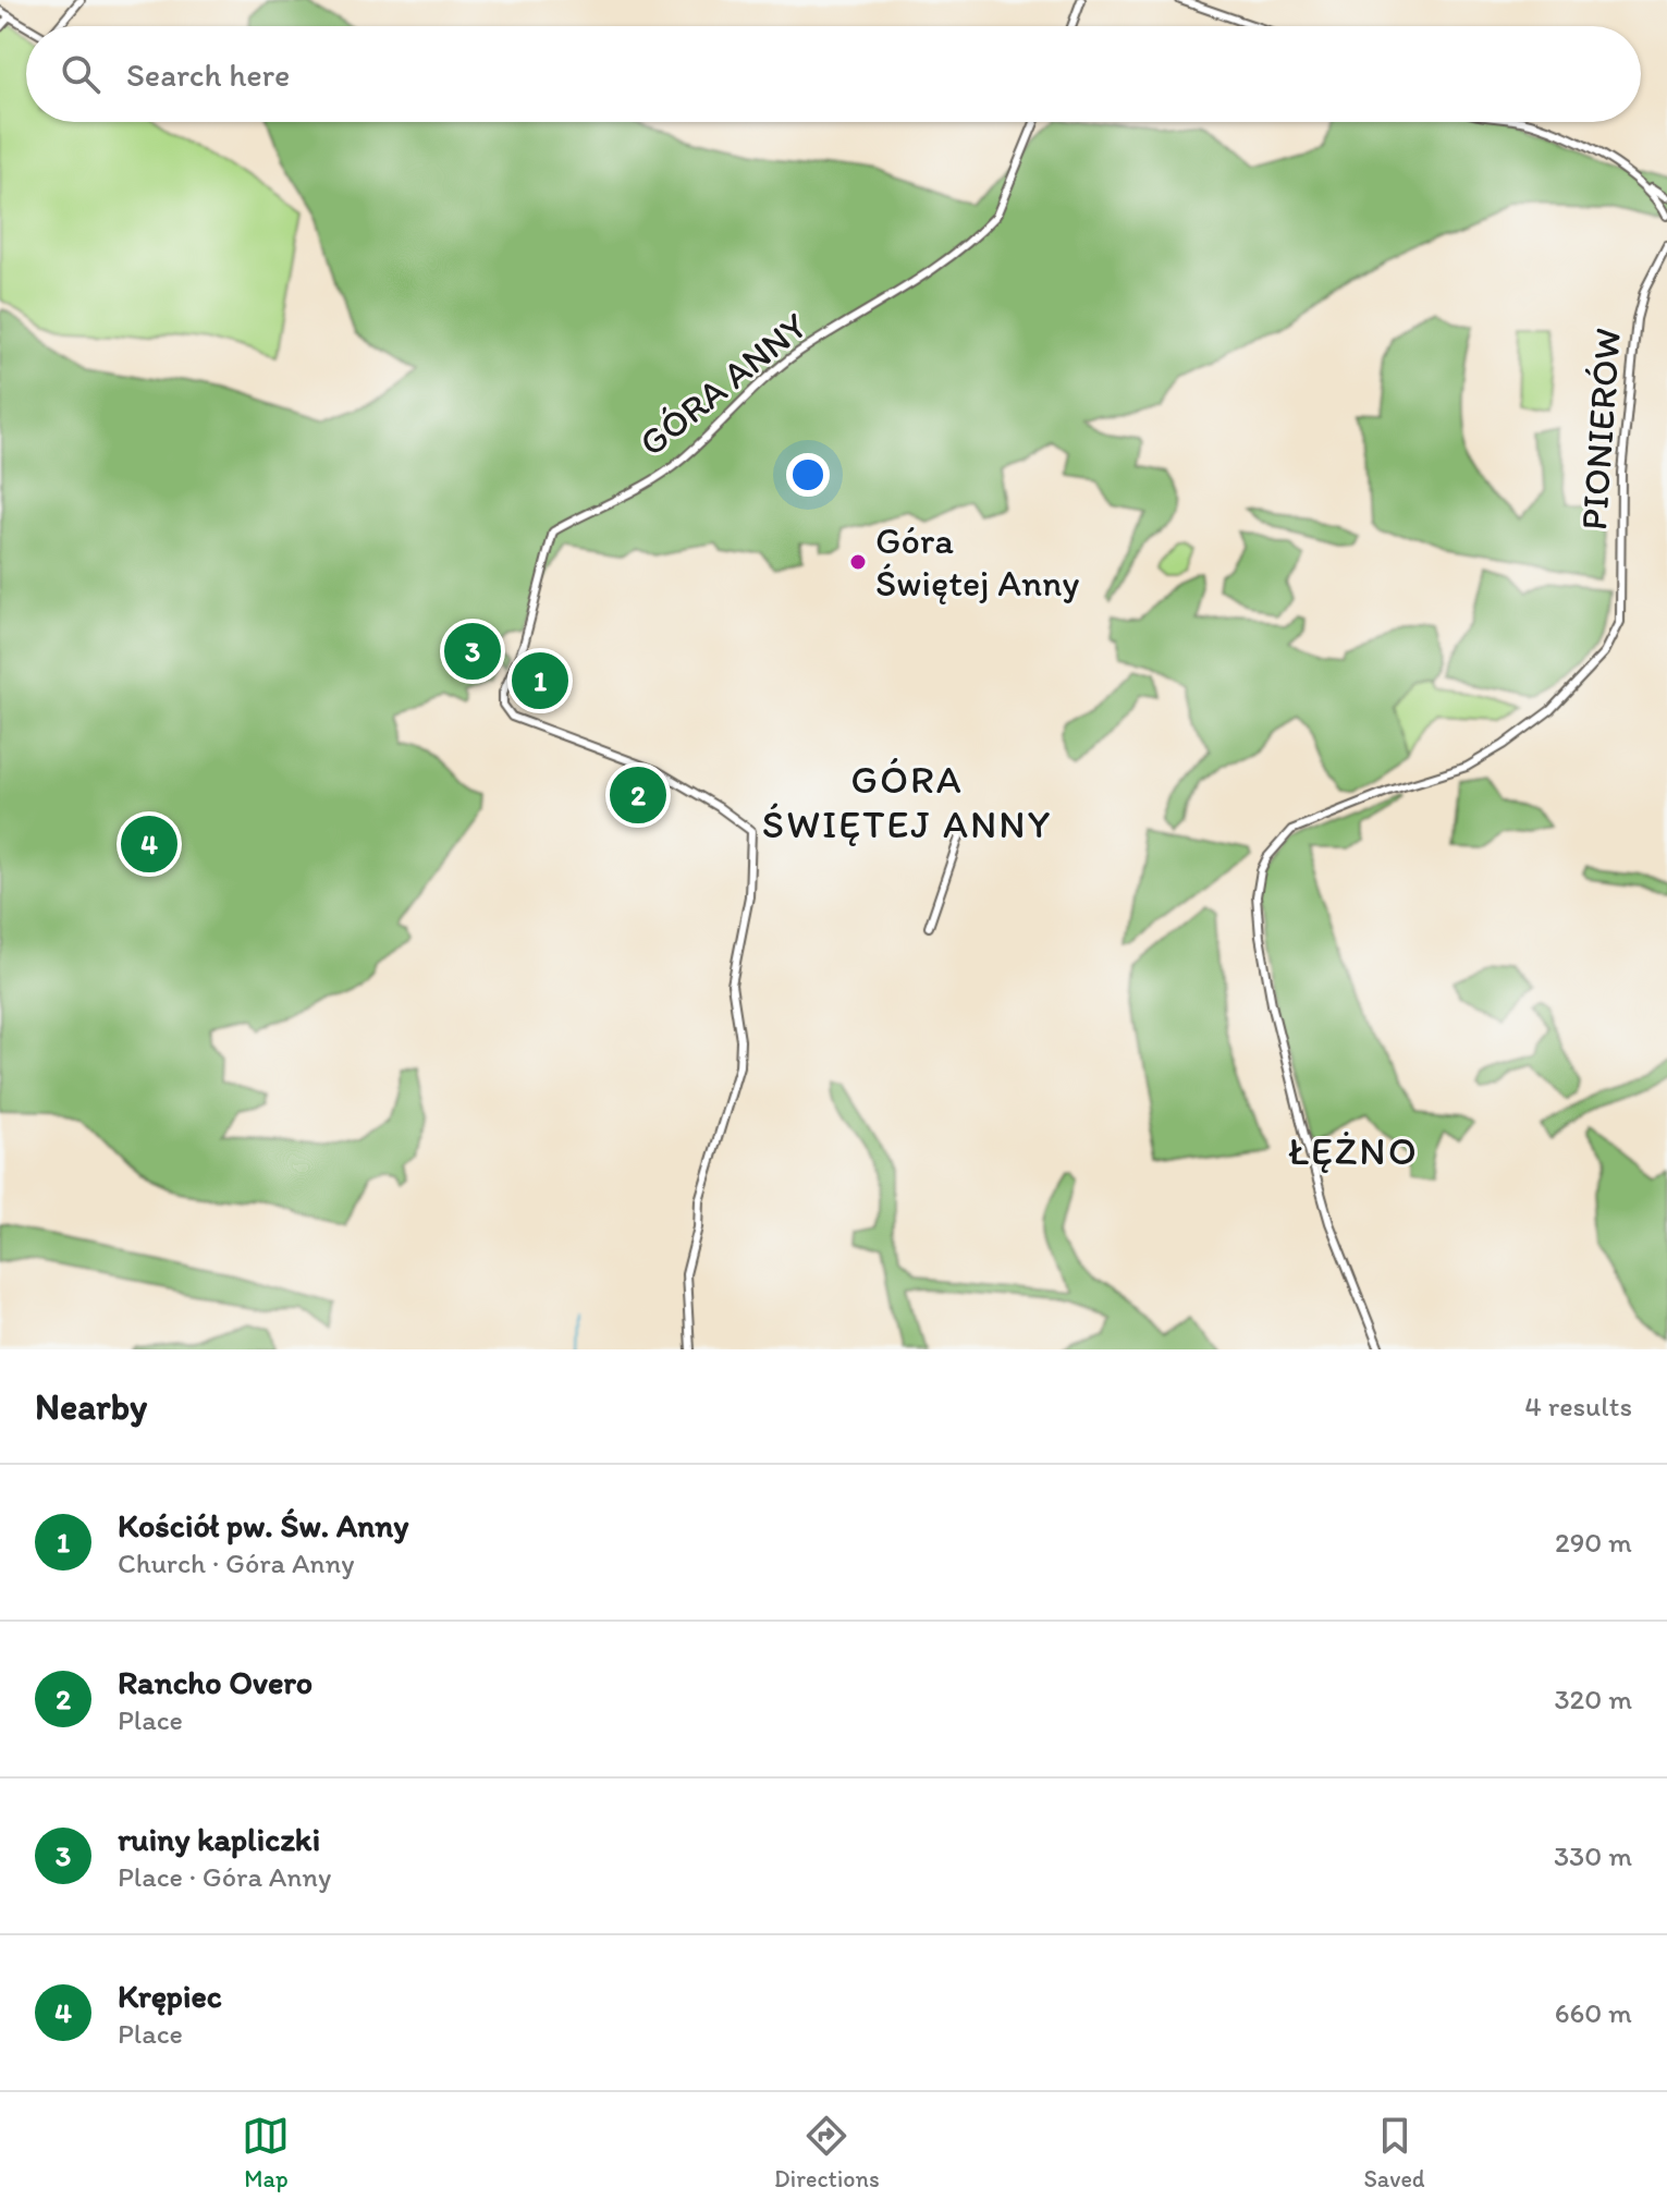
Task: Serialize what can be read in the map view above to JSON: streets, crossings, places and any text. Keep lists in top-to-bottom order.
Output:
{
  "streets": {
    "street": ["GÓRA ANNY", "PIONIERÓW"]
  },
  "districts": ["GÓRA ŚWIĘTEJ ANNY", "ŁĘŻNO"],
  "places": ["Góra Świętej Anny"],
  "page": {
    "search": "Search here",
    "pins": [
      "3",
      "1",
      "2",
      "4"
    ],
    "heading": ["Nearby", "4 results"],
    "list": [
      {
        "mark": "1",
        "name": "Kościół pw. Św. Anny",
        "note": "Church · Góra Anny",
        "value": "290 m"
      },
      {
        "mark": "2",
        "name": "Rancho Overo",
        "note": "Place",
        "value": "320 m"
      },
      {
        "mark": "3",
        "name": "ruiny kapliczki",
        "note": "Place · Góra Anny",
        "value": "330 m"
      },
      {
        "mark": "4",
        "name": "Krępiec",
        "note": "Place",
        "value": "660 m"
      }
    ],
    "nav": ["Map", "Directions", "Saved"]
  }
}
